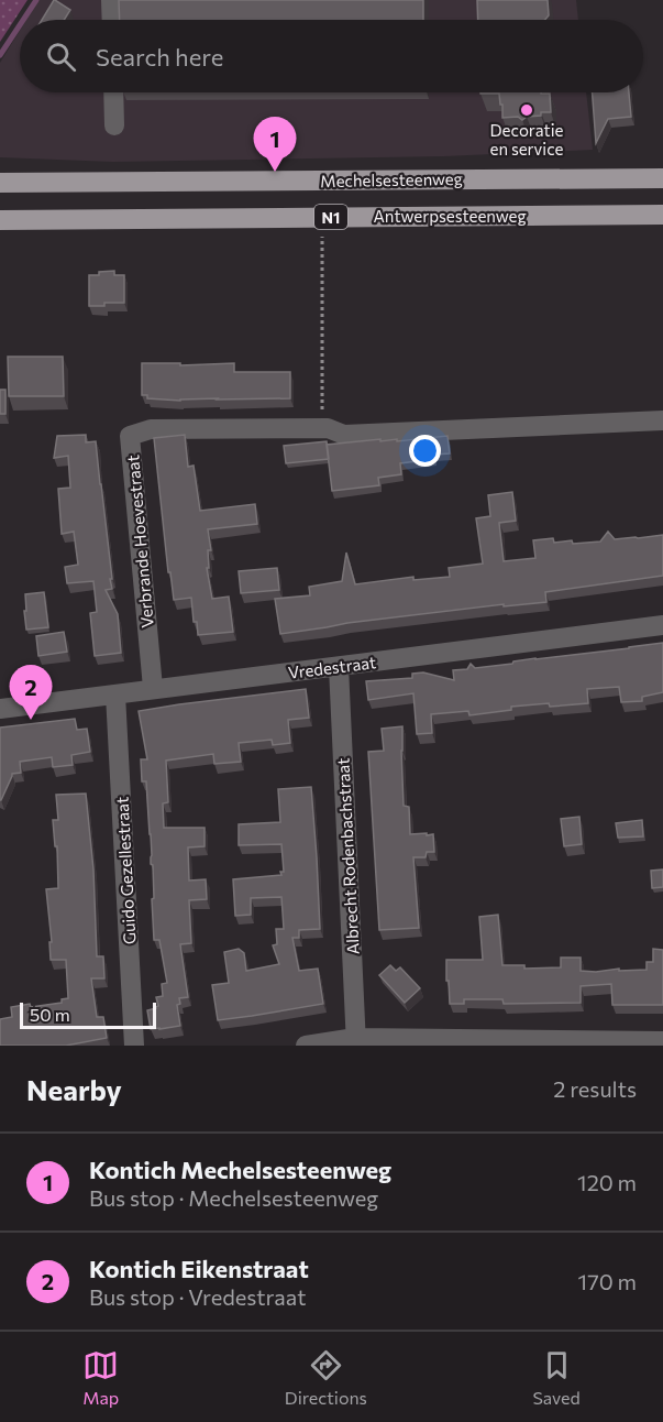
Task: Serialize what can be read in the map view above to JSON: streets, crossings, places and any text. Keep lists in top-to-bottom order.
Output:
{
  "streets": {
    "main road": ["Mechelsesteenweg", "Antwerpsesteenweg", "N1"],
    "street": [
      "Verbrande Hoevestraat",
      "Vredestraat",
      "Albrecht Rodenbachstraat",
      "Guido Gezellestraat"
    ]
  },
  "crossings": [
    ["Verbrande Hoevestraat", "Vredestraat"],
    ["Vredestraat", "Albrecht Rodenbachstraat"],
    ["Vredestraat", "Guido Gezellestraat"]
  ],
  "places": ["Decoratie en service"],
  "scale_bar": "50 m",
  "page": {
    "search": "Search here",
    "pins": ["1", "2"],
    "scale": "50 m",
    "heading": ["Nearby", "2 results"],
    "list": [
      {
        "mark": "1",
        "name": "Kontich Mechelsesteenweg",
        "note": "Bus stop · Mechelsesteenweg",
        "value": "120 m"
      },
      {
        "mark": "2",
        "name": "Kontich Eikenstraat",
        "note": "Bus stop · Vredestraat",
        "value": "170 m"
      }
    ],
    "nav": ["Map", "Directions", "Saved"]
  }
}
